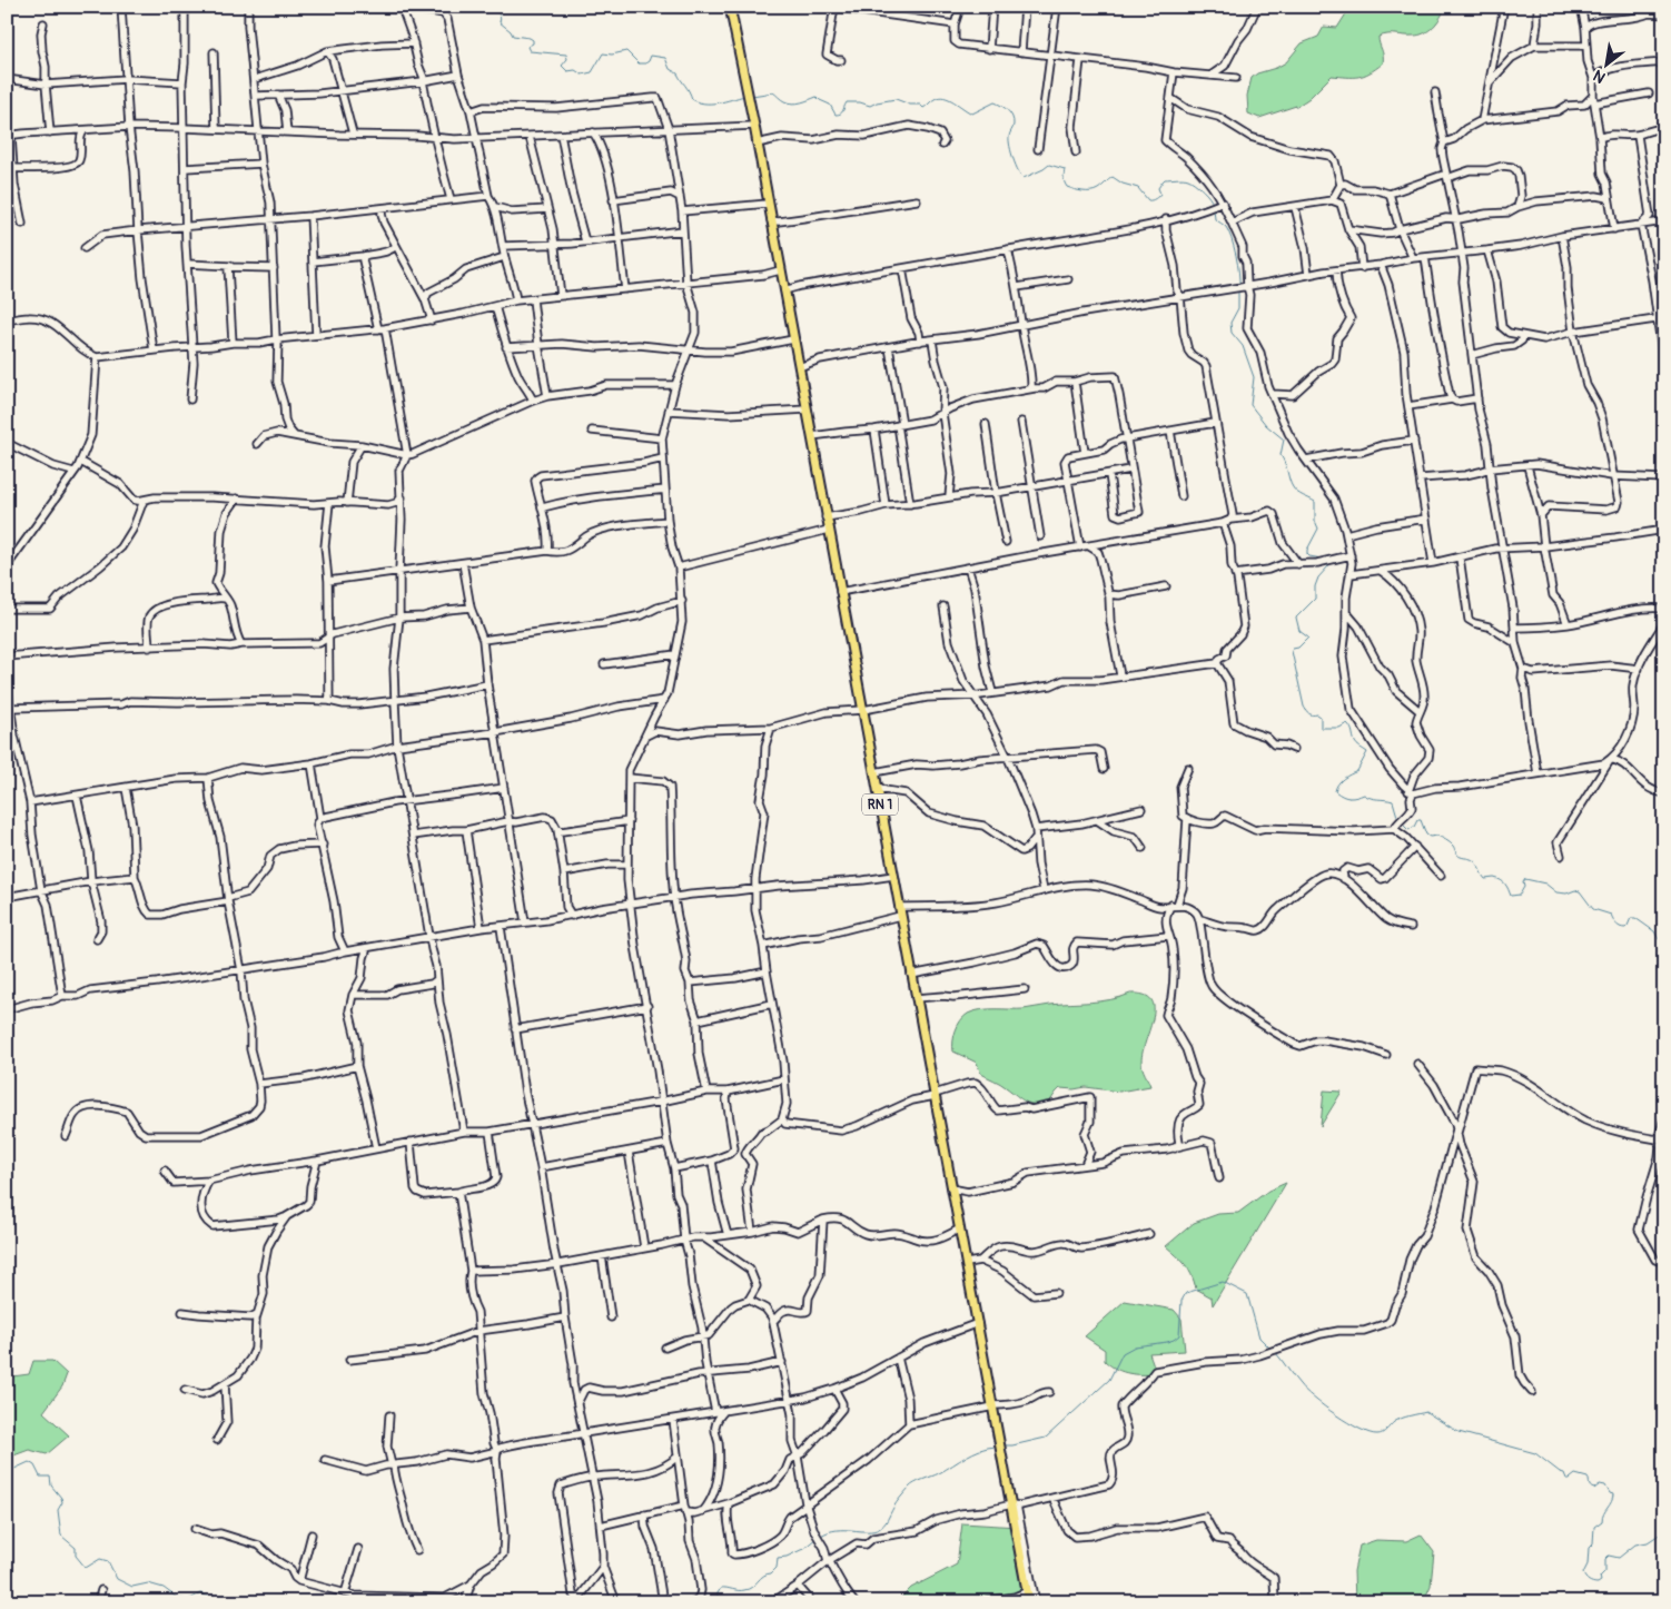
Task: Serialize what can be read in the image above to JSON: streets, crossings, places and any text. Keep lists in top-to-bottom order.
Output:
{
  "streets": {
    "main road": ["RN 1"]
  },
  "north": "bottom left"
}
